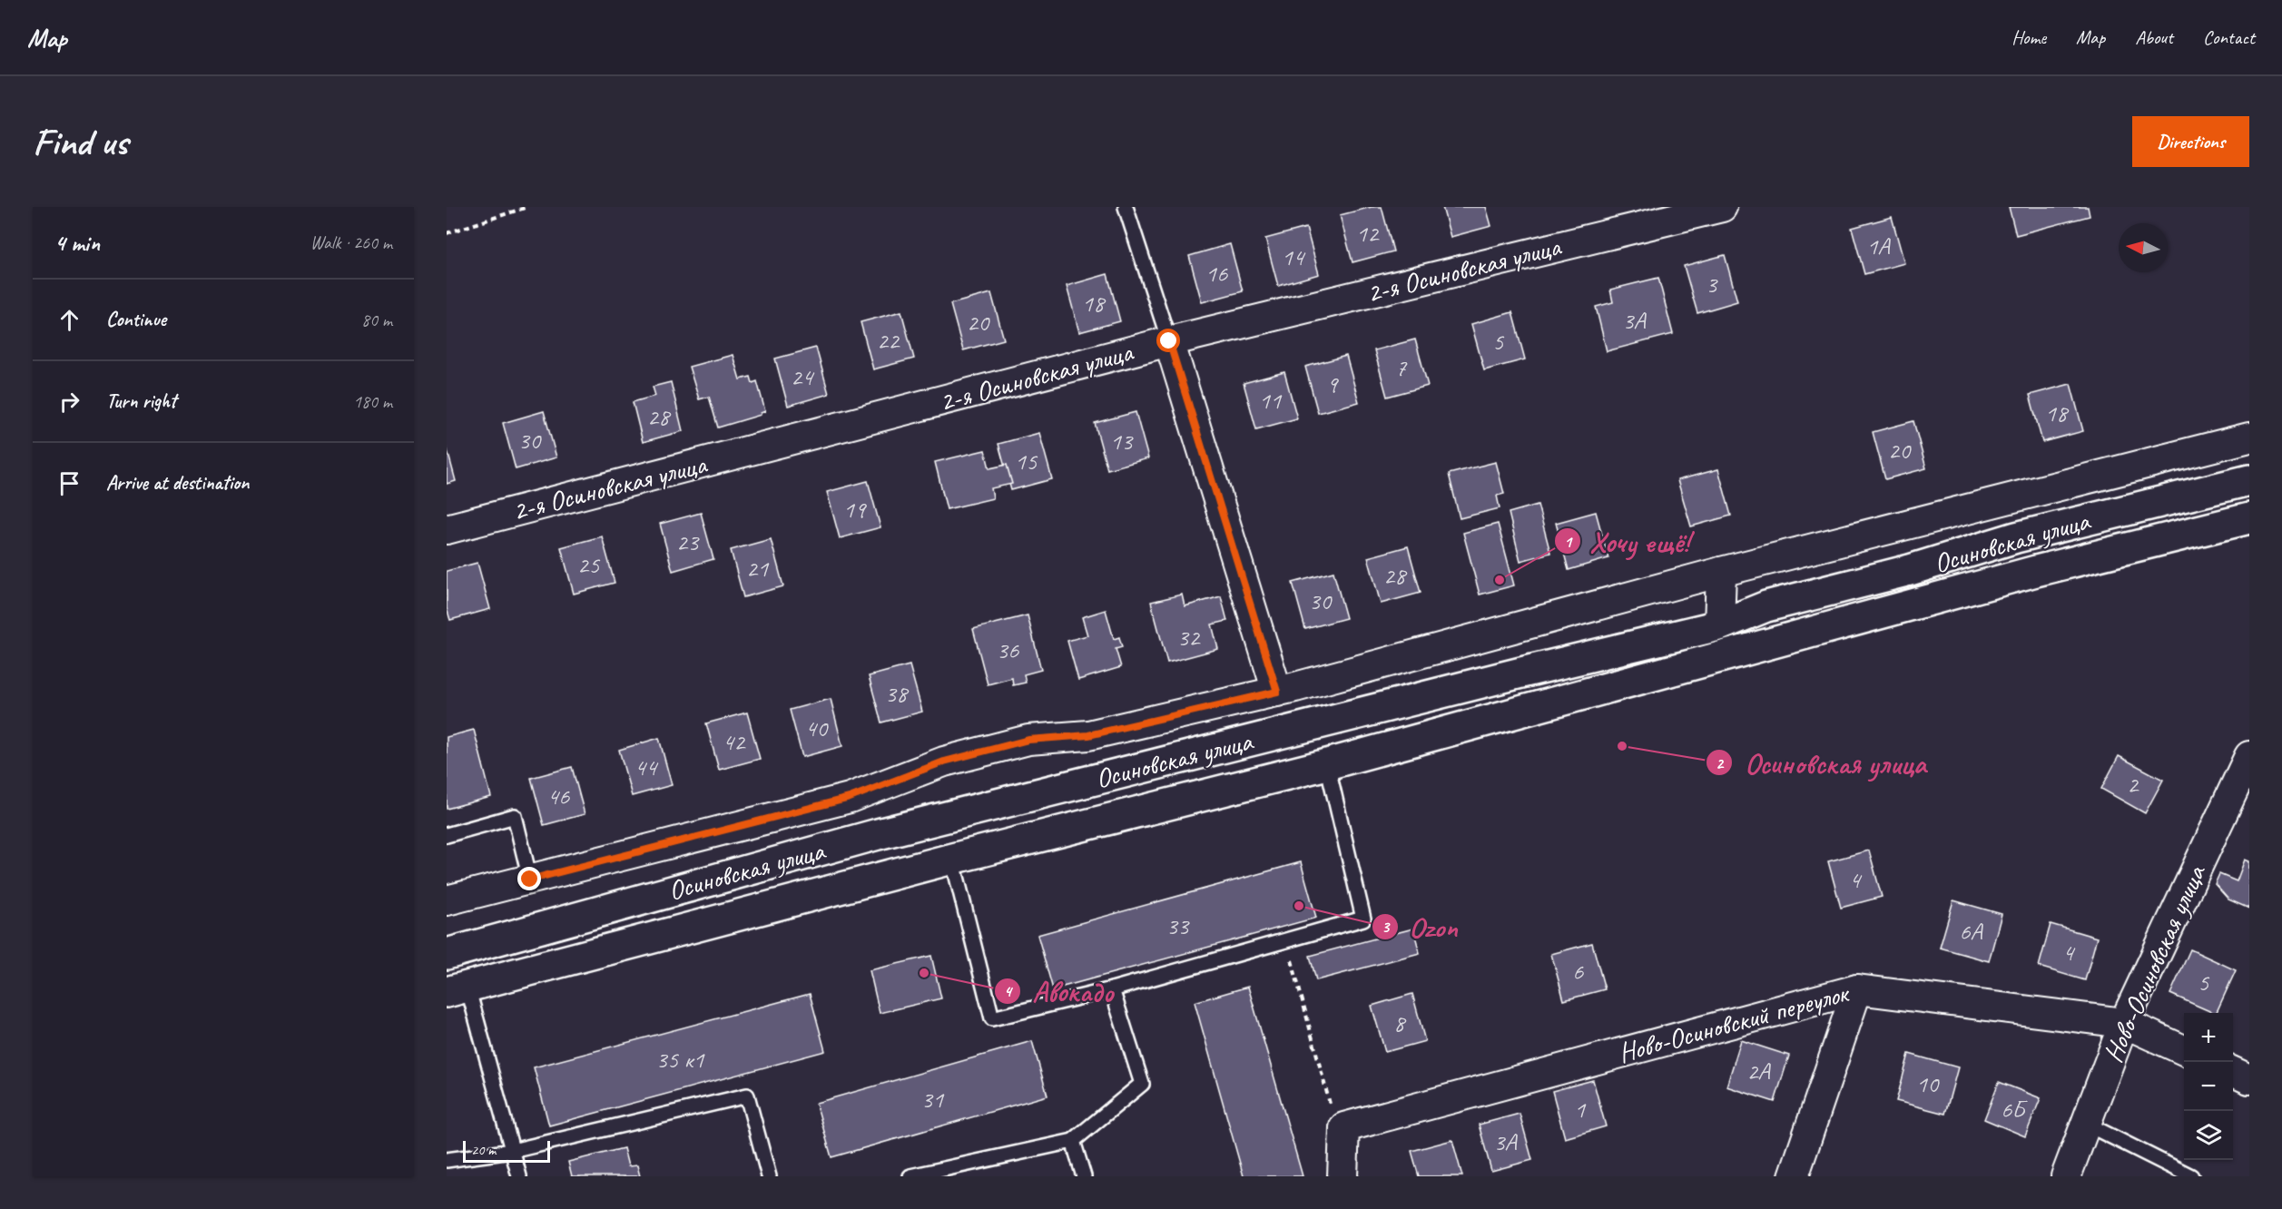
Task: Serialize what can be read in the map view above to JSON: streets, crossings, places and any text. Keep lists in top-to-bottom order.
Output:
{
  "streets": {
    "street": [
      "2-я Осиновская улица",
      "Осиновская улица",
      "Ново-Осиновская улица",
      "Ново-Осиновский переулок"
    ]
  },
  "crossings": [
    ["Ново-Осиновская улица", "Ново-Осиновский переулок"]
  ],
  "places": [
    "Хочу ещё!",
    "Осиновская улица",
    "Ozon",
    "Авокадо"
  ],
  "house_numbers": [
    "12",
    "1А",
    "14",
    "16",
    "3",
    "18",
    "3А",
    "20",
    "22",
    "5",
    "7",
    "24",
    "9",
    "11",
    "18",
    "28",
    "30",
    "13",
    "20",
    "15",
    "19",
    "23",
    "25",
    "21",
    "28",
    "30",
    "32",
    "36",
    "38",
    "40",
    "42",
    "44",
    "2",
    "46",
    "4",
    "33",
    "6А",
    "4",
    "6",
    "5",
    "8",
    "35 к1",
    "2А",
    "10",
    "31",
    "1",
    "6Б",
    "3А"
  ],
  "scale_bar": "20 m",
  "north": "left",
  "page": {
    "header": "Map",
    "nav": [
      "Home",
      "Map",
      "About",
      "Contact"
    ],
    "buttons": "Directions",
    "title": "Find us",
    "heading": ["4 min", "Walk · 260 m"],
    "list": [
      ["Continue", "80 m"],
      ["Turn right", "180 m"],
      "Arrive at destination"
    ],
    "map_buttons": ["+", "−"],
    "scale": "20 m"
  }
}
